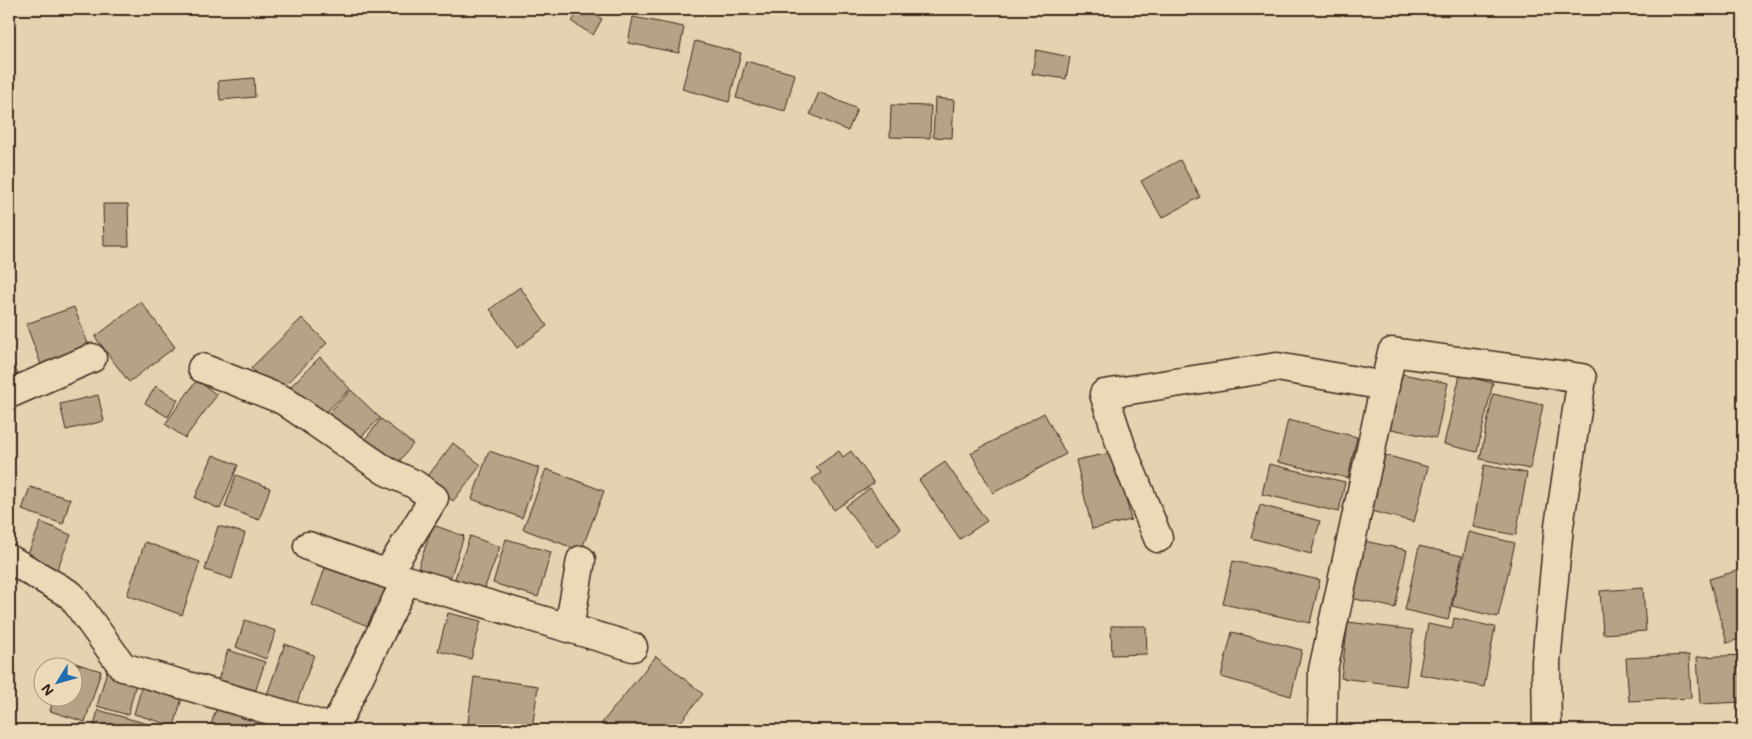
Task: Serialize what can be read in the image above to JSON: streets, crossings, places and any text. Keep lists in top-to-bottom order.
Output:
{
  "north": "bottom left"
}
